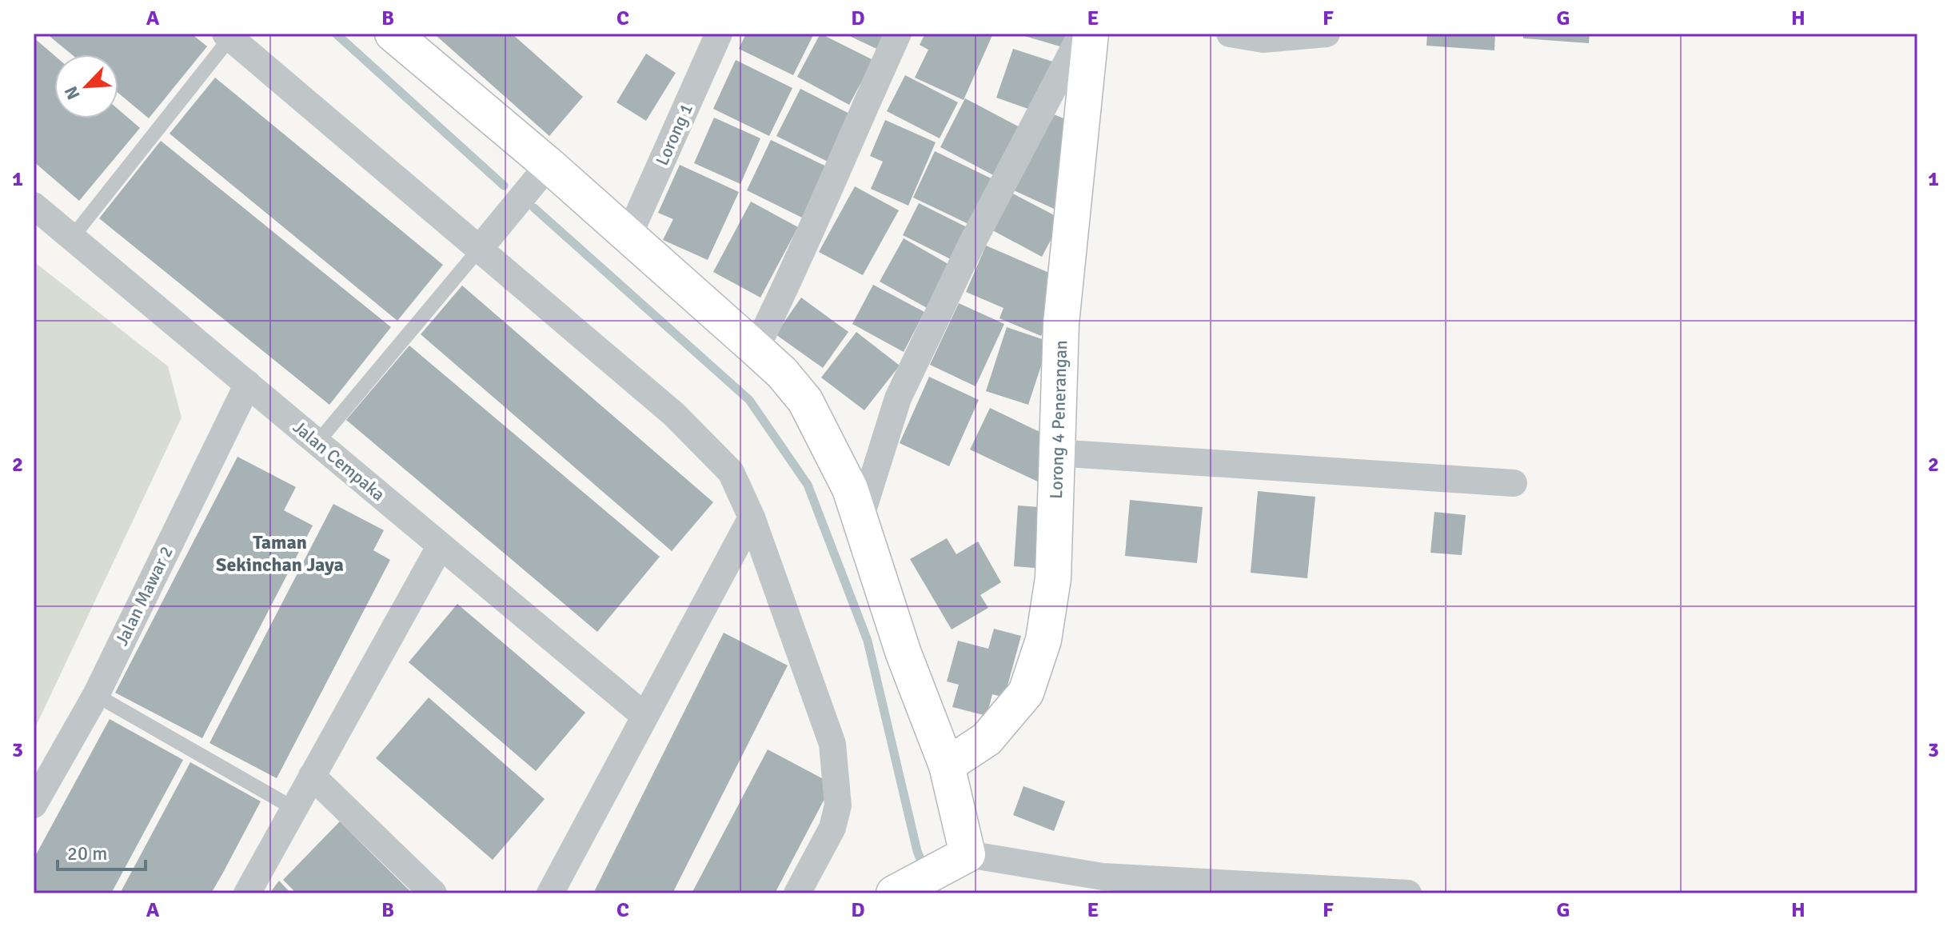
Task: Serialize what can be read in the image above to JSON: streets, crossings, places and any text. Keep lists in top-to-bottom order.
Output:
{
  "streets": {
    "street": [
      "Lorong 1",
      "Lorong 4 Penerangan",
      "Jalan Cempaka",
      "Jalan Mawar 2"
    ]
  },
  "crossings": [
    ["Jalan Cempaka", "Jalan Mawar 2"]
  ],
  "districts": ["Taman Sekinchan Jaya"],
  "scale_bar": "20 m",
  "north": "bottom left",
  "grid": {
    "columns": [
      "A",
      "B",
      "C",
      "D",
      "E",
      "F",
      "G",
      "H"
    ],
    "rows": ["1", "2", "3"]
  }
}
